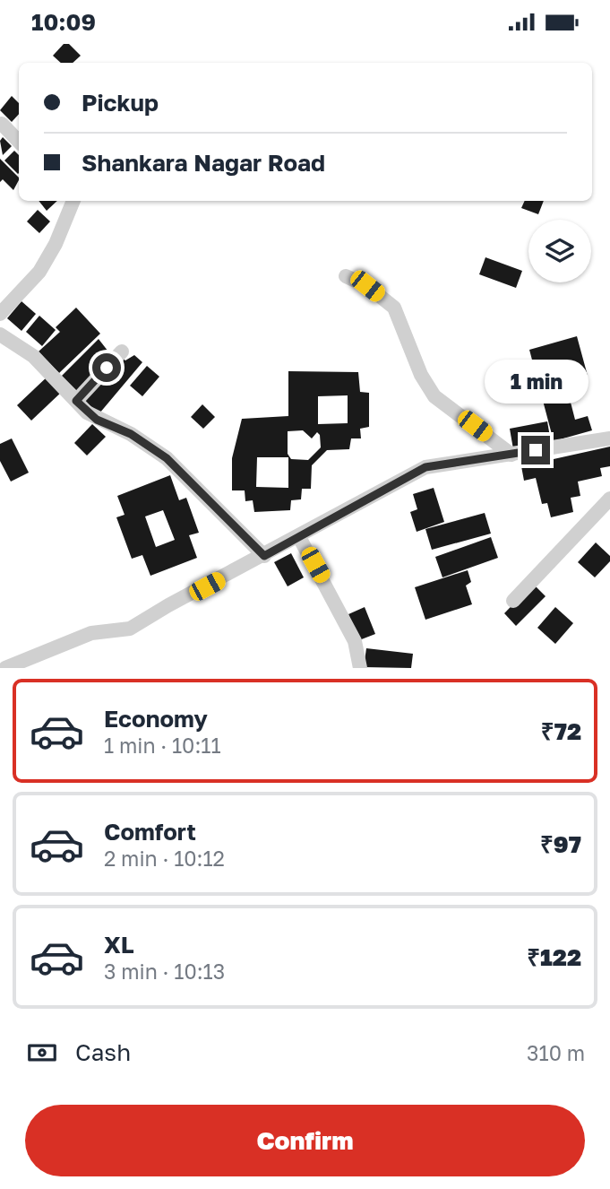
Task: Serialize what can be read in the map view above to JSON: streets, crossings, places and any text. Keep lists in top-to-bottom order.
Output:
{
  "page": {
    "status": "10:09",
    "banner": ["Pickup", "Shankara Nagar Road"],
    "bubble": "1 min",
    "list": [
      {
        "name": "Economy",
        "note": "1 min · 10:11",
        "value": "₹72"
      },
      {
        "name": "Comfort",
        "note": "2 min · 10:12",
        "value": "₹97"
      },
      {
        "name": "XL",
        "note": "3 min · 10:13",
        "value": "₹122"
      }
    ],
    "pay": ["Cash", "310 m"],
    "buttons": "Confirm"
  }
}
